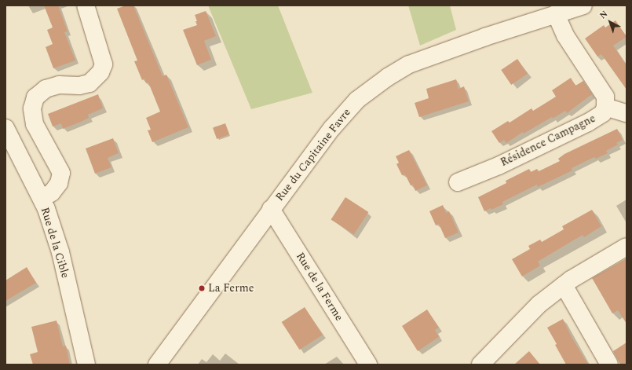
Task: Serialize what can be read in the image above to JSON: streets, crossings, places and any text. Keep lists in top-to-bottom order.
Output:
{
  "streets": {
    "street": [
      "Résidence Campagne",
      "Rue du Capitaine Favre",
      "Rue de la Cible",
      "Rue de la Ferme"
    ]
  },
  "crossings": [
    ["Résidence Campagne", "Rue du Capitaine Favre"],
    ["Rue du Capitaine Favre", "Rue de la Ferme"]
  ],
  "places": ["La Ferme"],
  "north": "top left"
}
